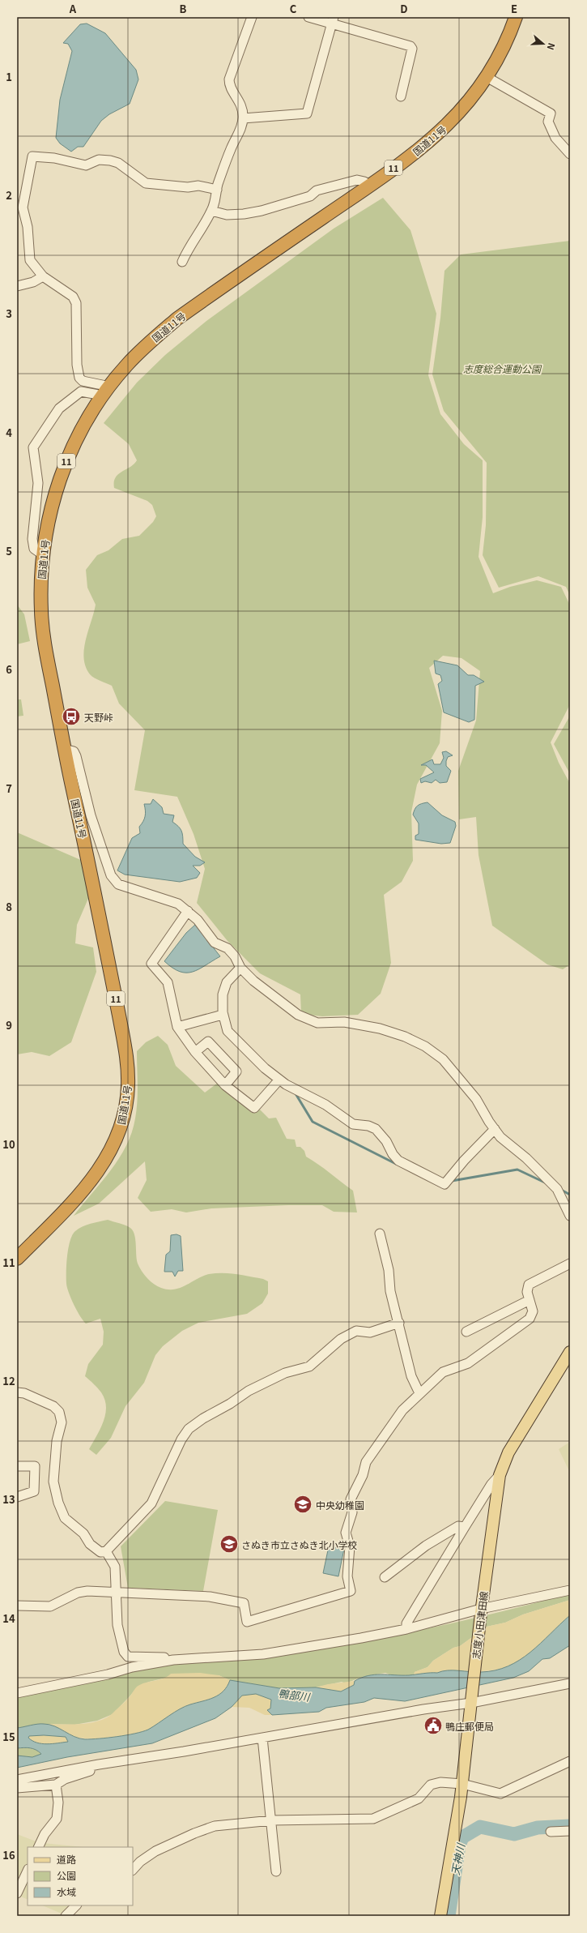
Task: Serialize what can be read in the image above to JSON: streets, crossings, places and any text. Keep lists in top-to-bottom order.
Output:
{
  "streets": {
    "highway": ["国道11号", "11"],
    "main road": ["志度小田津田線"]
  },
  "water": ["鴨部川", "天神川"],
  "parks": ["志度総合運動公園"],
  "places": {
    "bus stop": ["天野峠"],
    "school or university": ["中央幼稚園", "さぬき市立さぬき北小学校"],
    "public building": ["鴨庄郵便局"]
  },
  "legend": ["道路", "公園", "水域"],
  "north": "right",
  "grid": {
    "columns": [
      "A",
      "B",
      "C",
      "D",
      "E"
    ],
    "rows": [
      "1",
      "2",
      "3",
      "4",
      "5",
      "6",
      "7",
      "8",
      "9",
      "10",
      "11",
      "12",
      "13",
      "14",
      "15",
      "16"
    ]
  }
}
